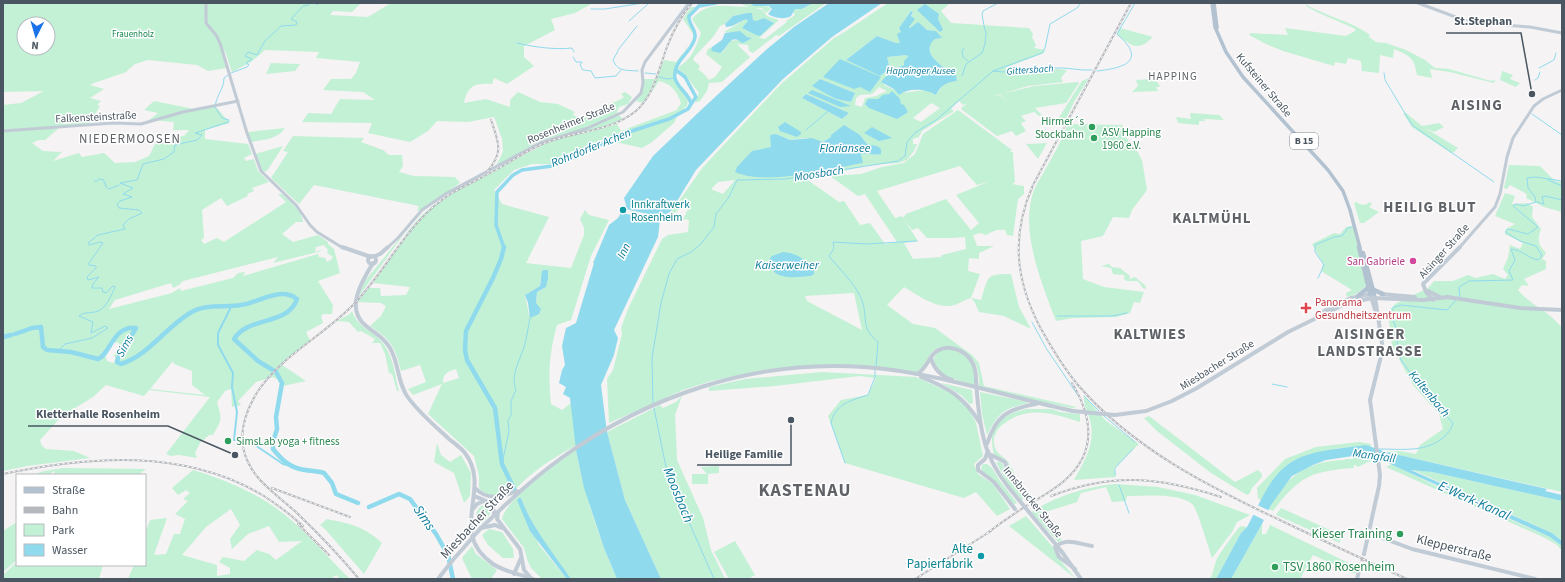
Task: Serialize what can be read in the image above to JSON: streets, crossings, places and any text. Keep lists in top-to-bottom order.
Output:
{
  "streets": {
    "main road": [
      "Kufsteiner Straße",
      "Falkensteinstraße",
      "Rosenheimer Straße",
      "B 15",
      "Aisinger Straße",
      "Miesbacher Straße",
      "Innsbrucker Straße",
      "Klepperstraße"
    ]
  },
  "crossings": [
    ["Kufsteiner Straße", "Miesbacher Straße"],
    ["Kufsteiner Straße", "Klepperstraße"],
    ["Aisinger Straße", "Miesbacher Straße"]
  ],
  "districts": [
    "HAPPING",
    "AISING",
    "NIEDERMOOSEN",
    "HEILIG BLUT",
    "KALTMÜHL",
    "KALTWIES",
    "AISINGER LANDSTRASSE",
    "KASTENAU"
  ],
  "water": [
    "Gittersbach",
    "Happinger Ausee",
    "Rohrdorfer Achen",
    "Floriansee",
    "Moosbach",
    "Inn",
    "Kaiserweiher",
    "Sims",
    "Kaltenbach",
    "Mangfall",
    "E-Werk-Kanal"
  ],
  "parks": ["Frauenholz"],
  "places": {
    "other": [
      "St.Stephan",
      "Hirmer´s Stockbahn",
      "ASV Happing 1960 e.V.",
      "Innkraftwerk Rosenheim",
      "San Gabriele",
      "Heilige Familie",
      "SimsLab yoga + fitness",
      "Kletterhalle Rosenheim",
      "Kieser Training",
      "Alte Papierfabrik",
      "TSV 1860 Rosenheim"
    ],
    "health": ["Panorama Gesundheitszentrum"]
  },
  "legend": [
    "Straße",
    "Bahn",
    "Park",
    "Wasser"
  ],
  "north": "bottom"
}
